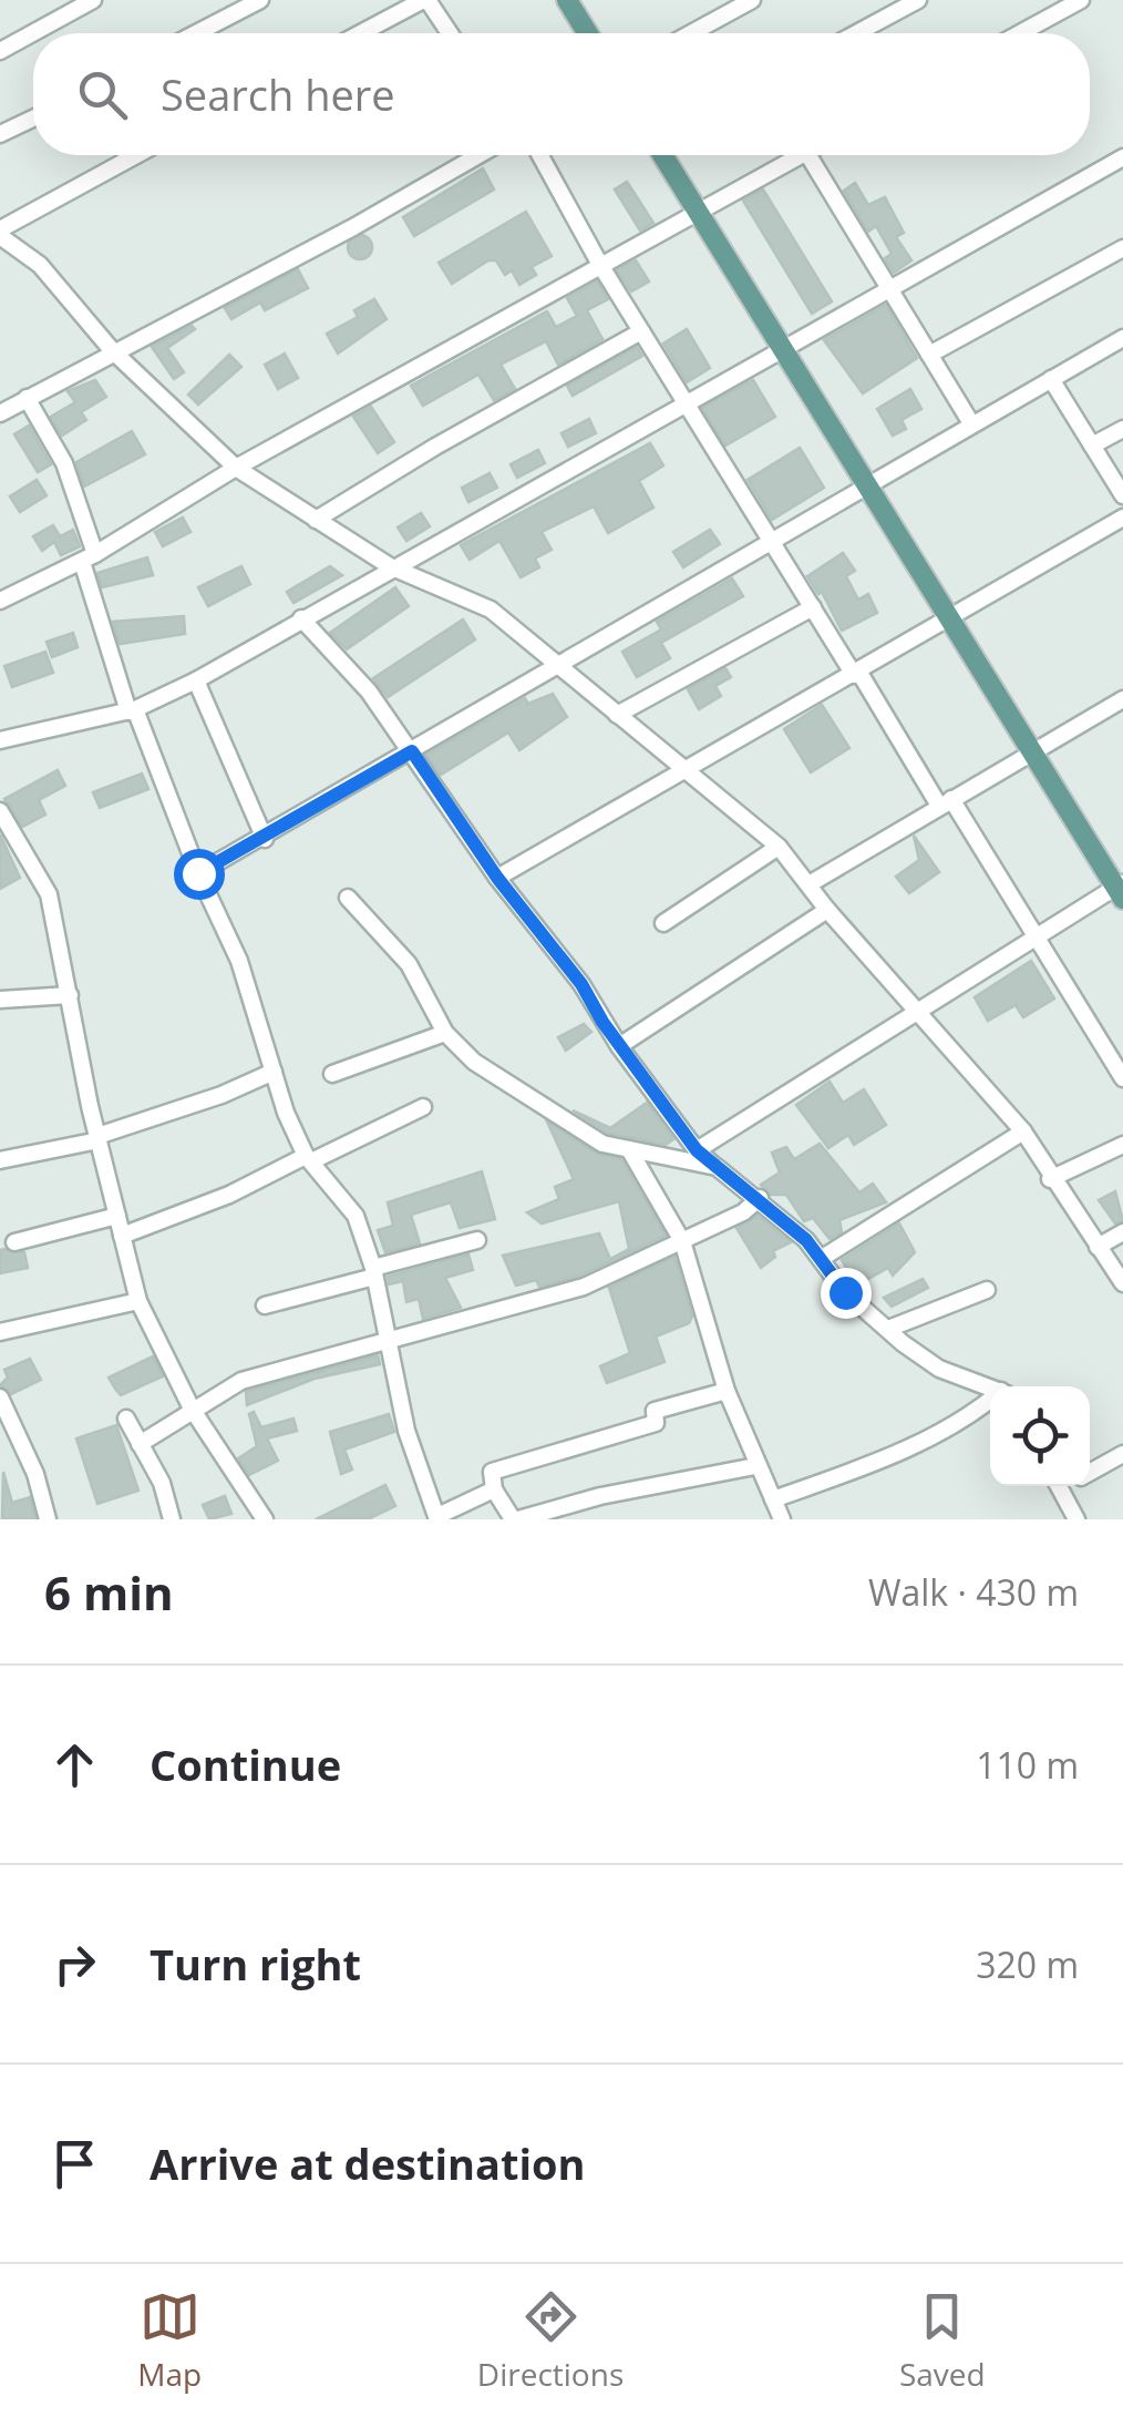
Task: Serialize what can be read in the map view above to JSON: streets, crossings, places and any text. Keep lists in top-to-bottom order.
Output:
{
  "page": {
    "search": "Search here",
    "heading": ["6 min", "Walk · 430 m"],
    "list": [
      ["Continue", "110 m"],
      ["Turn right", "320 m"],
      "Arrive at destination"
    ],
    "nav": ["Map", "Directions", "Saved"]
  }
}
